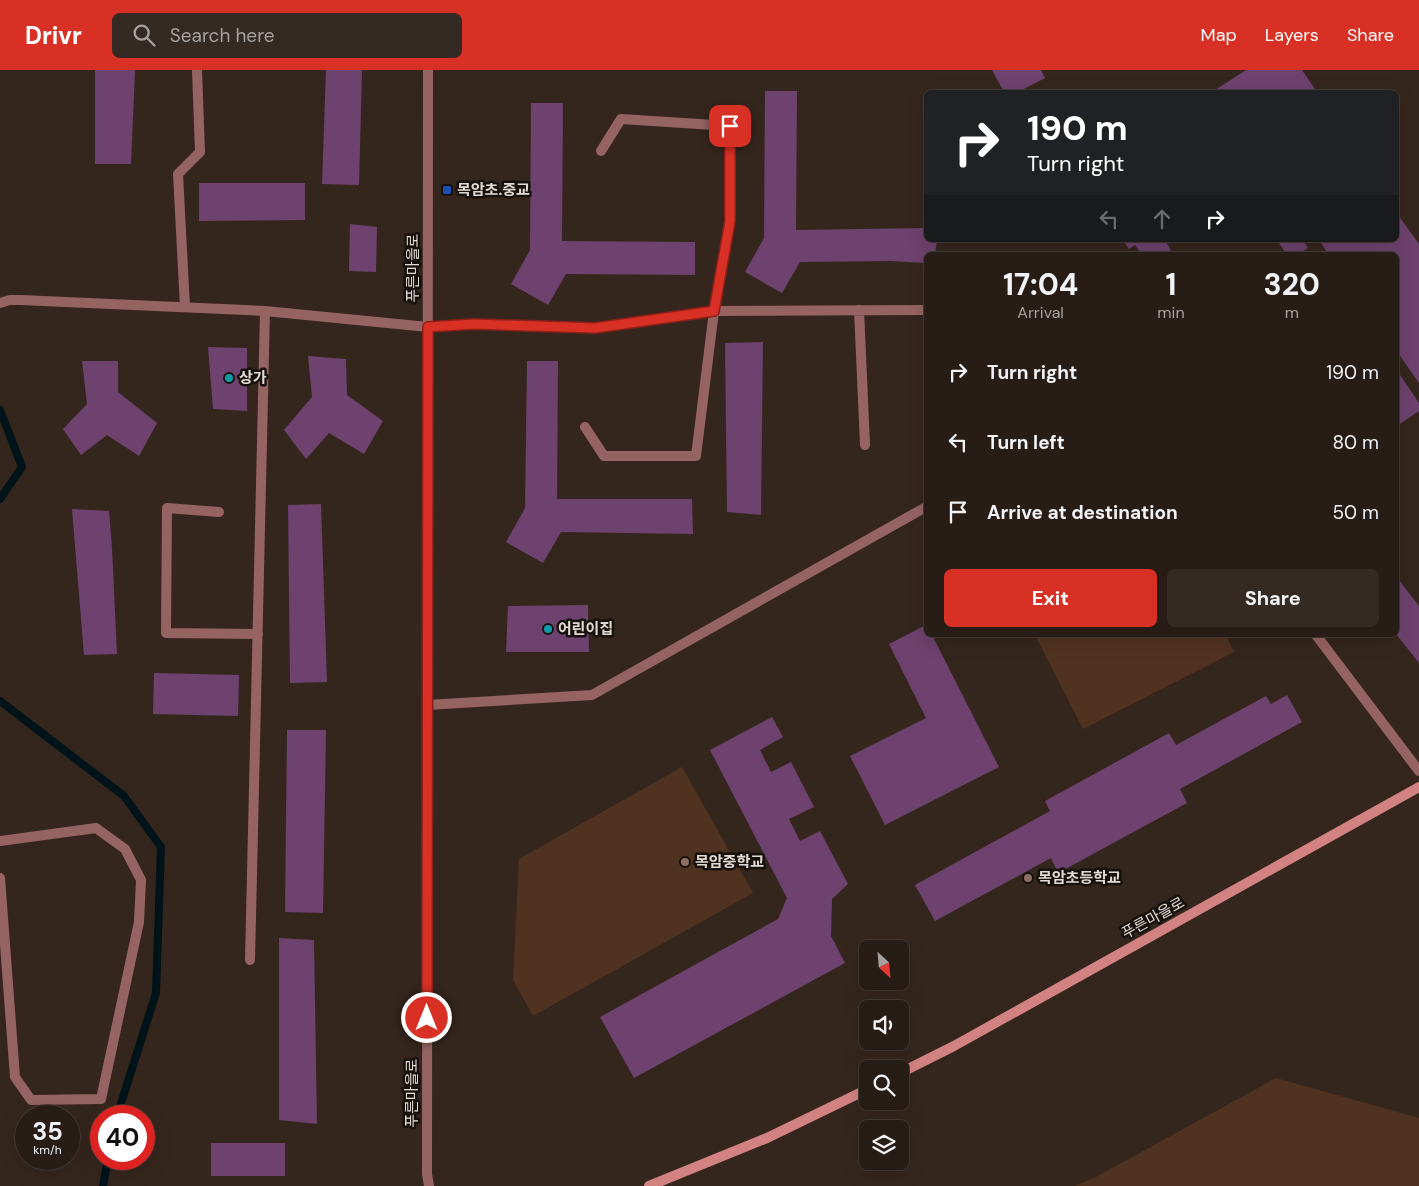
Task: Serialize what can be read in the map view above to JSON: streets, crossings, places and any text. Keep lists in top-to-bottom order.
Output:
{
  "streets": {
    "main road": ["푸른마을로"]
  },
  "places": {
    "transit": ["목암초.중교"],
    "other": [
      "상가",
      "어린이집",
      "목암중학교",
      "목암초등학교"
    ]
  },
  "north": "bottom right",
  "page": {
    "header": "Drivr",
    "search": "Search here",
    "nav": ["Map", "Layers", "Share"],
    "turn": ["190 m", "Turn right"],
    "eta": [
      "17:04",
      "Arrival",
      "1",
      "min",
      "320",
      "m"
    ],
    "list": [
      {
        "name": "Turn right",
        "value": "190 m"
      },
      {
        "name": "Turn left",
        "value": "80 m"
      },
      {
        "name": "Arrive at destination",
        "value": "50 m"
      }
    ],
    "buttons": ["Exit", "Share"],
    "speed": "35 km/h",
    "limit": "40"
  }
}
